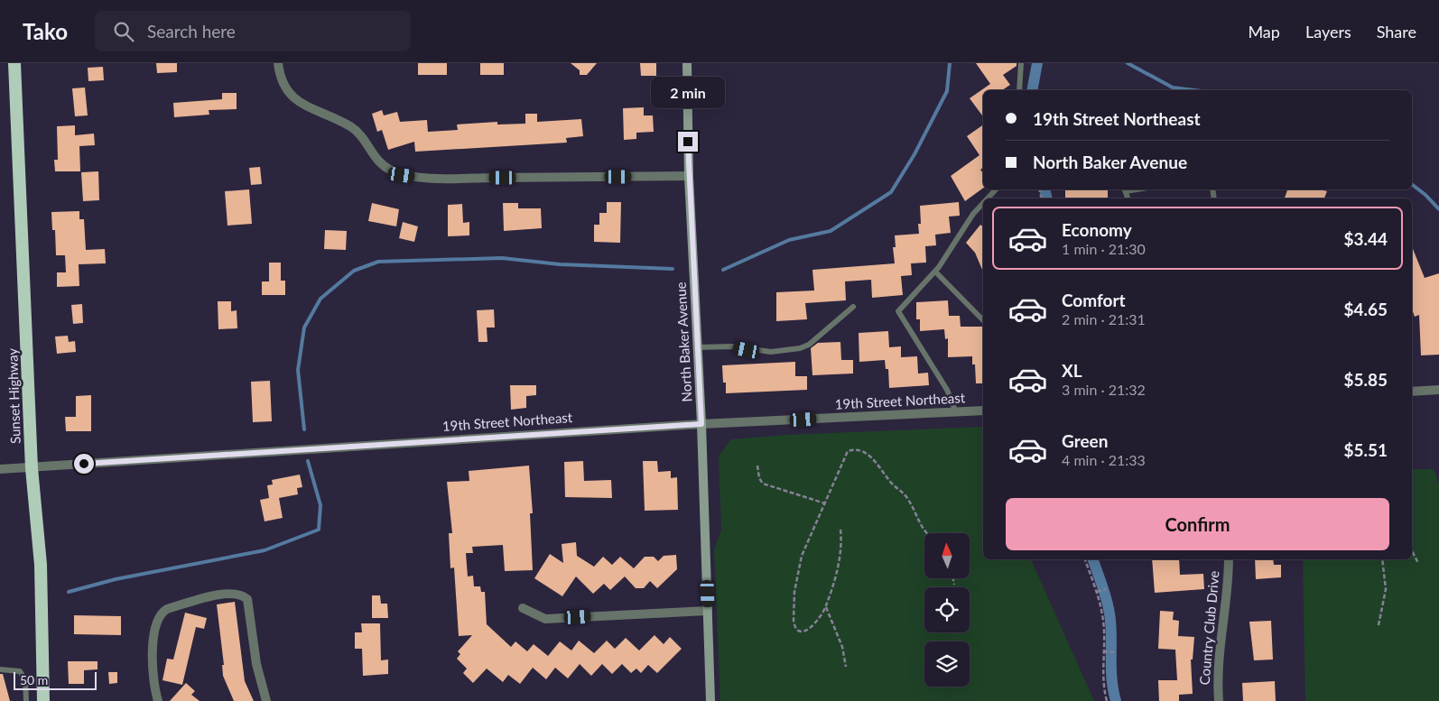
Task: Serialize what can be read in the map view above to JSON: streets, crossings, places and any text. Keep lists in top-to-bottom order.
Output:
{
  "streets": {
    "highway": ["Sunset Highway"],
    "main road": ["North Baker Avenue"],
    "street": ["19th Street Northeast", "Country Club Drive"]
  },
  "crossings": [
    ["North Baker Avenue", "19th Street Northeast"],
    ["Sunset Highway", "19th Street Northeast"]
  ],
  "scale_bar": "50 m",
  "north": "top",
  "page": {
    "header": "Tako",
    "search": "Search here",
    "nav": ["Map", "Layers", "Share"],
    "bubble": "2 min",
    "banner": ["19th Street Northeast", "North Baker Avenue"],
    "list": [
      {
        "name": "Economy",
        "note": "1 min · 21:30",
        "value": "$3.44"
      },
      {
        "name": "Comfort",
        "note": "2 min · 21:31",
        "value": "$4.65"
      },
      {
        "name": "XL",
        "note": "3 min · 21:32",
        "value": "$5.85"
      },
      {
        "name": "Green",
        "note": "4 min · 21:33",
        "value": "$5.51"
      }
    ],
    "buttons": "Confirm",
    "scale": "50 m"
  }
}
